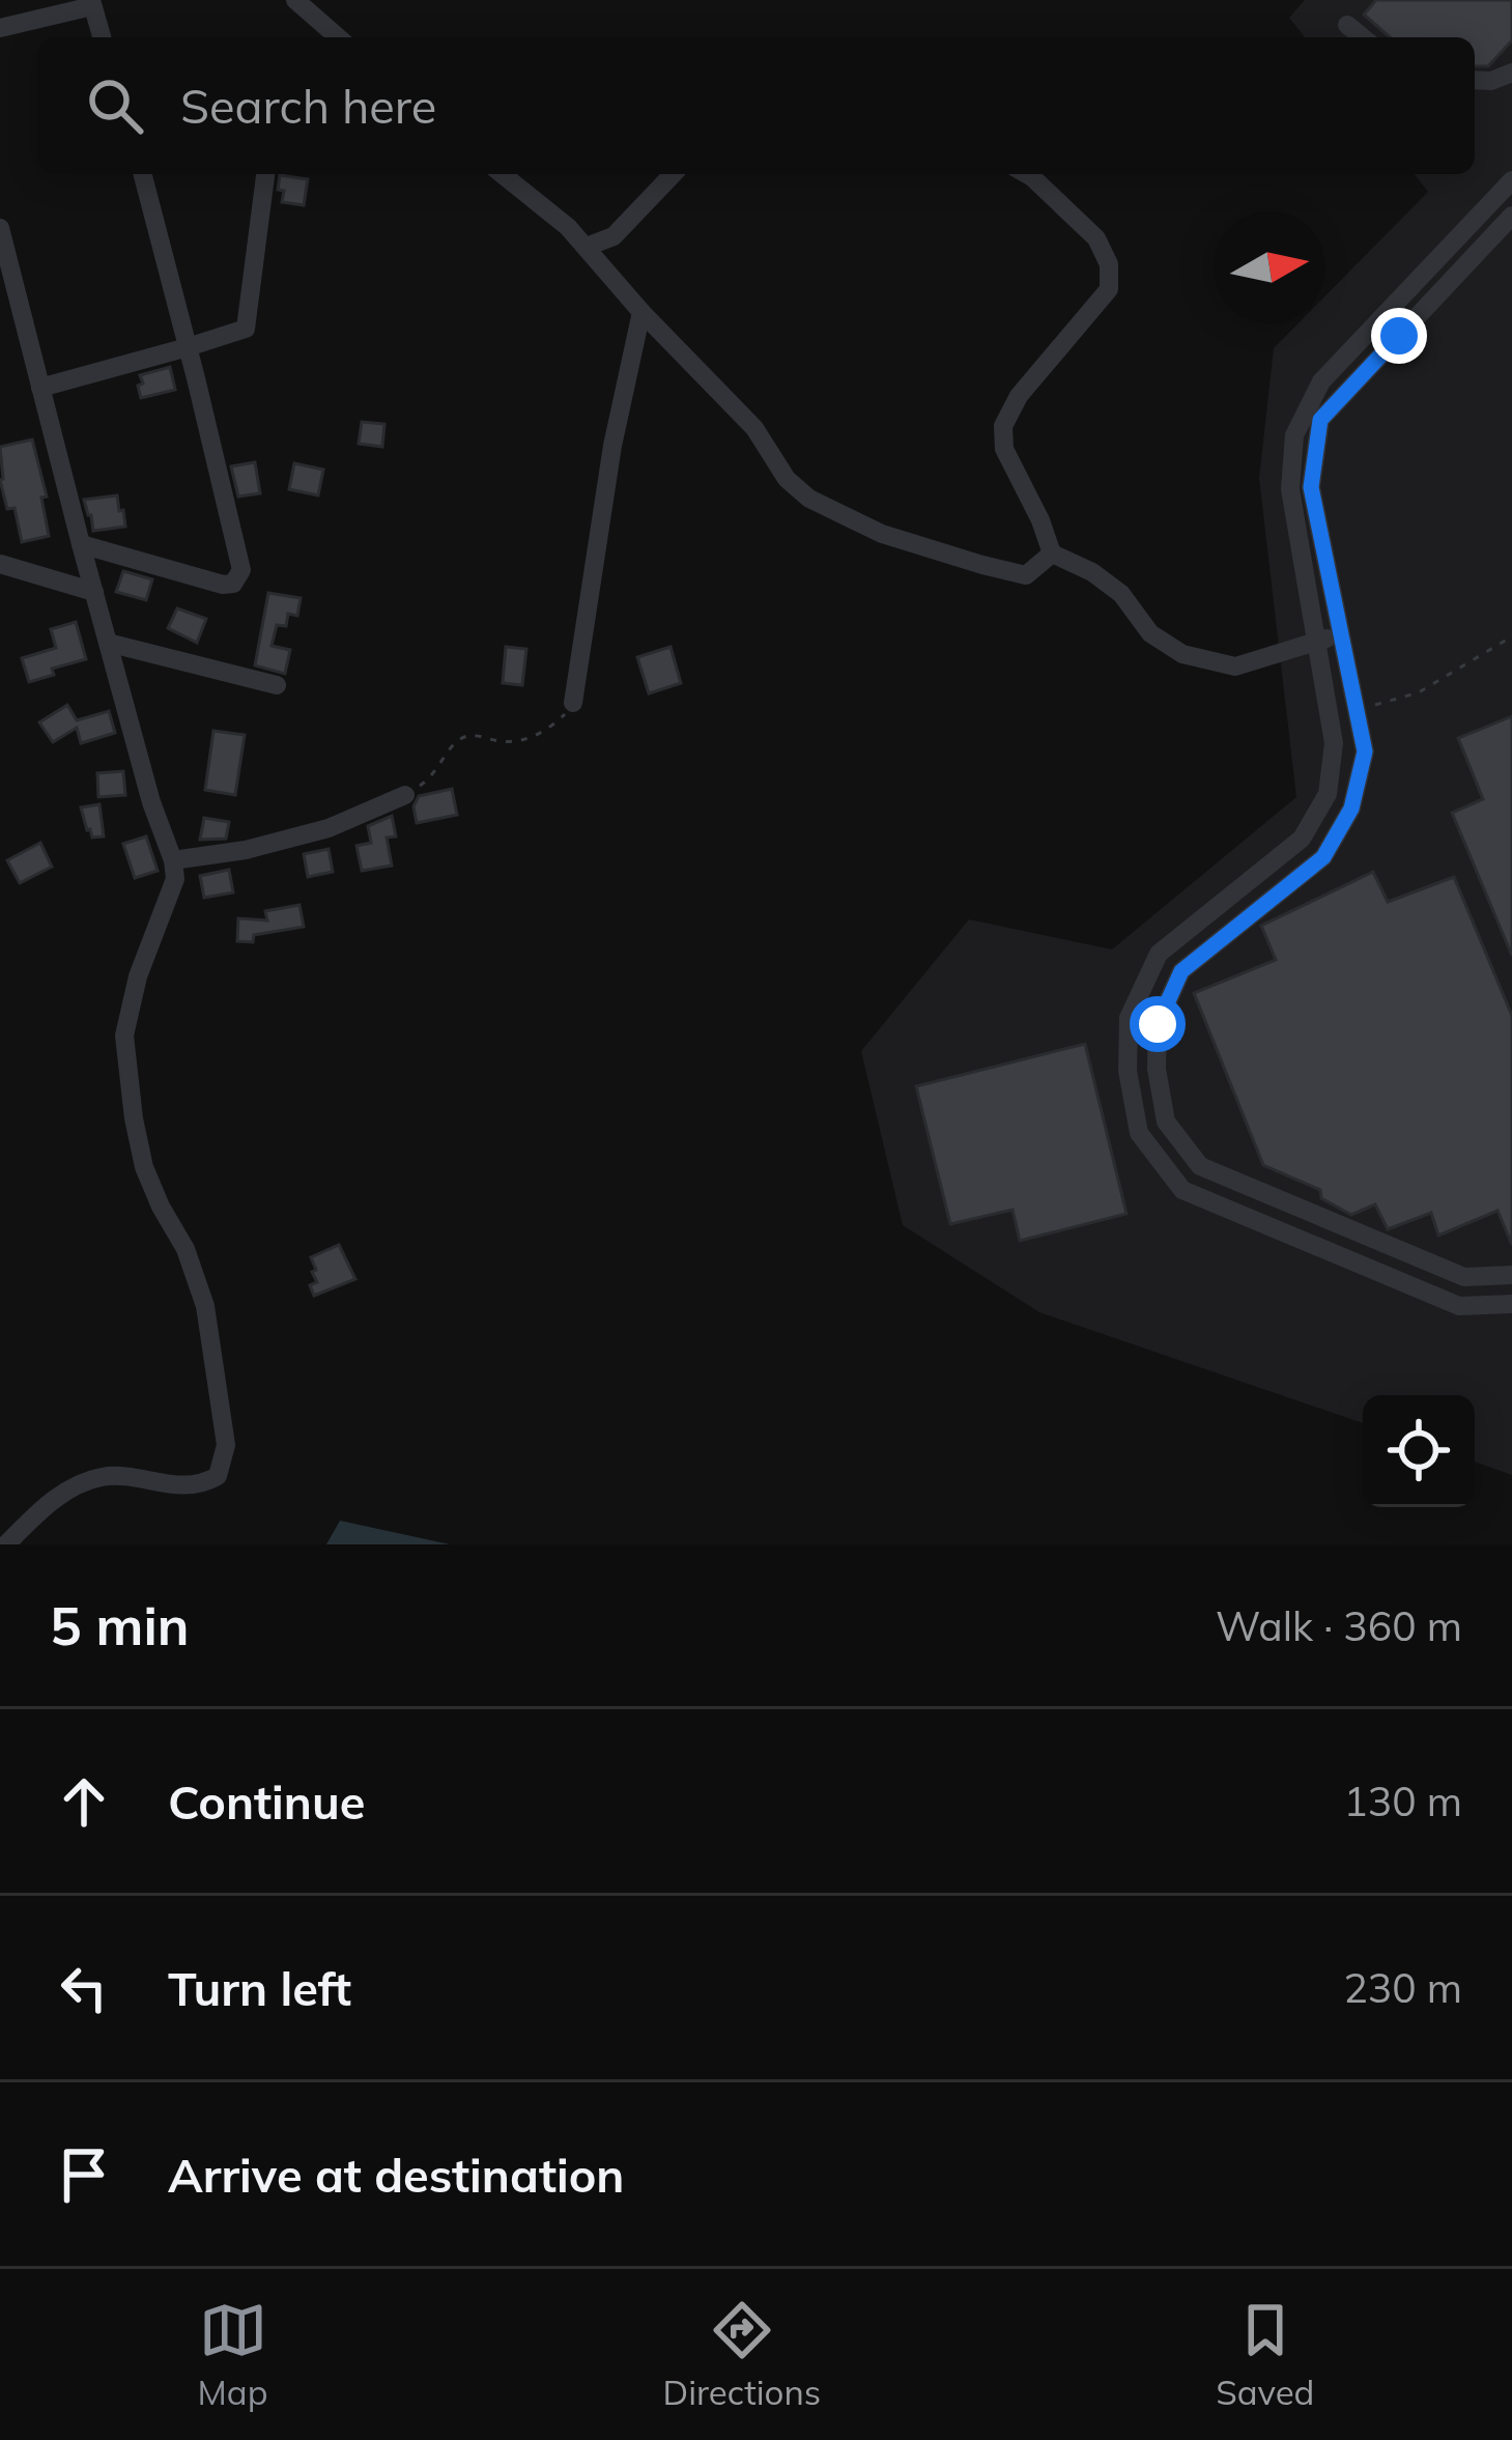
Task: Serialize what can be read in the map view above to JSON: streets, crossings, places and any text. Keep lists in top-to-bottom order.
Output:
{
  "north": "right",
  "page": {
    "search": "Search here",
    "heading": ["5 min", "Walk · 360 m"],
    "list": [
      ["Continue", "130 m"],
      ["Turn left", "230 m"],
      "Arrive at destination"
    ],
    "nav": ["Map", "Directions", "Saved"]
  }
}
